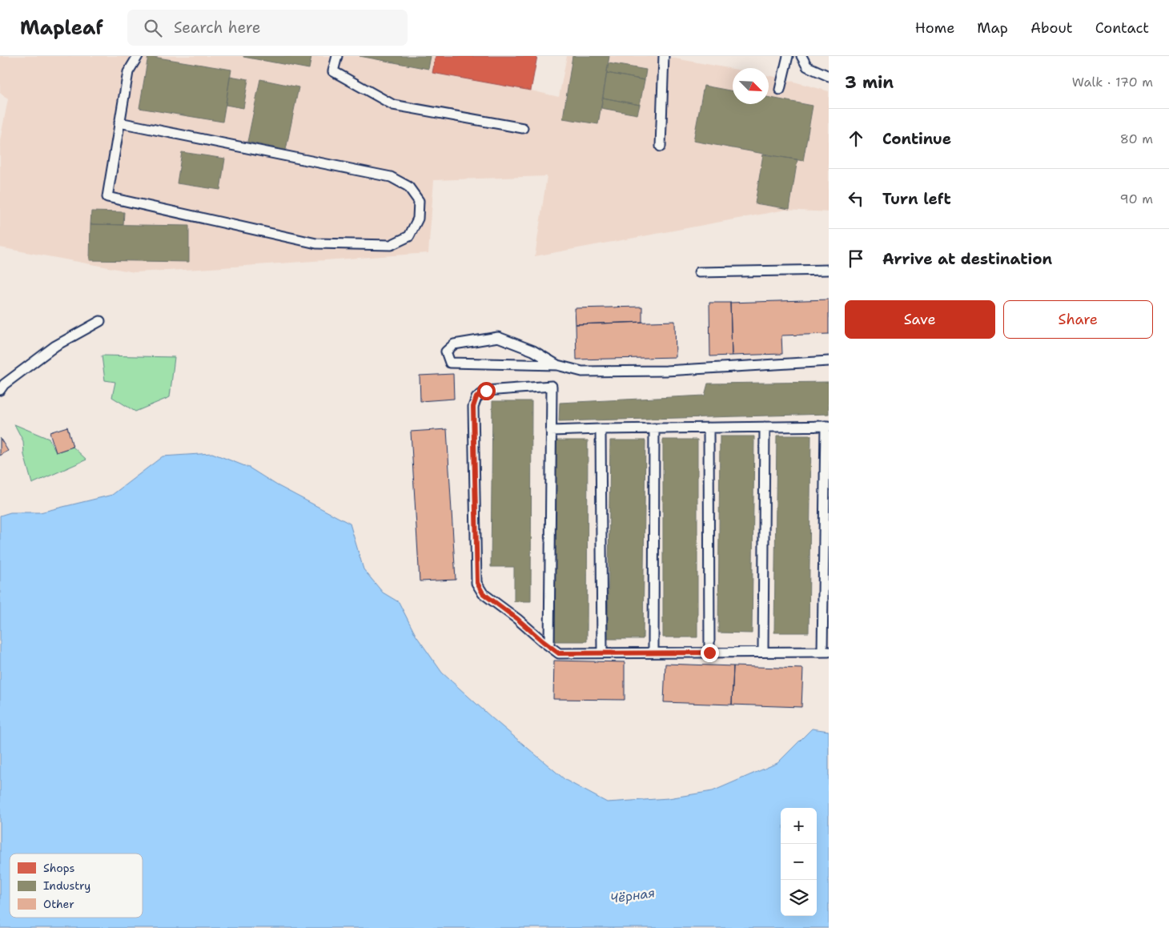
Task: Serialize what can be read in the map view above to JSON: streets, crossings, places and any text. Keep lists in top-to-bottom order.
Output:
{
  "water": ["Чёрная"],
  "legend": ["Shops", "Industry", "Other"],
  "north": "bottom right",
  "page": {
    "header": "Mapleaf",
    "search": "Search here",
    "nav": [
      "Home",
      "Map",
      "About",
      "Contact"
    ],
    "heading": ["3 min", "Walk · 170 m"],
    "list": [
      ["Continue", "80 m"],
      ["Turn left", "90 m"],
      "Arrive at destination"
    ],
    "buttons": ["Save", "Share"],
    "map_buttons": ["+", "−"]
  }
}
